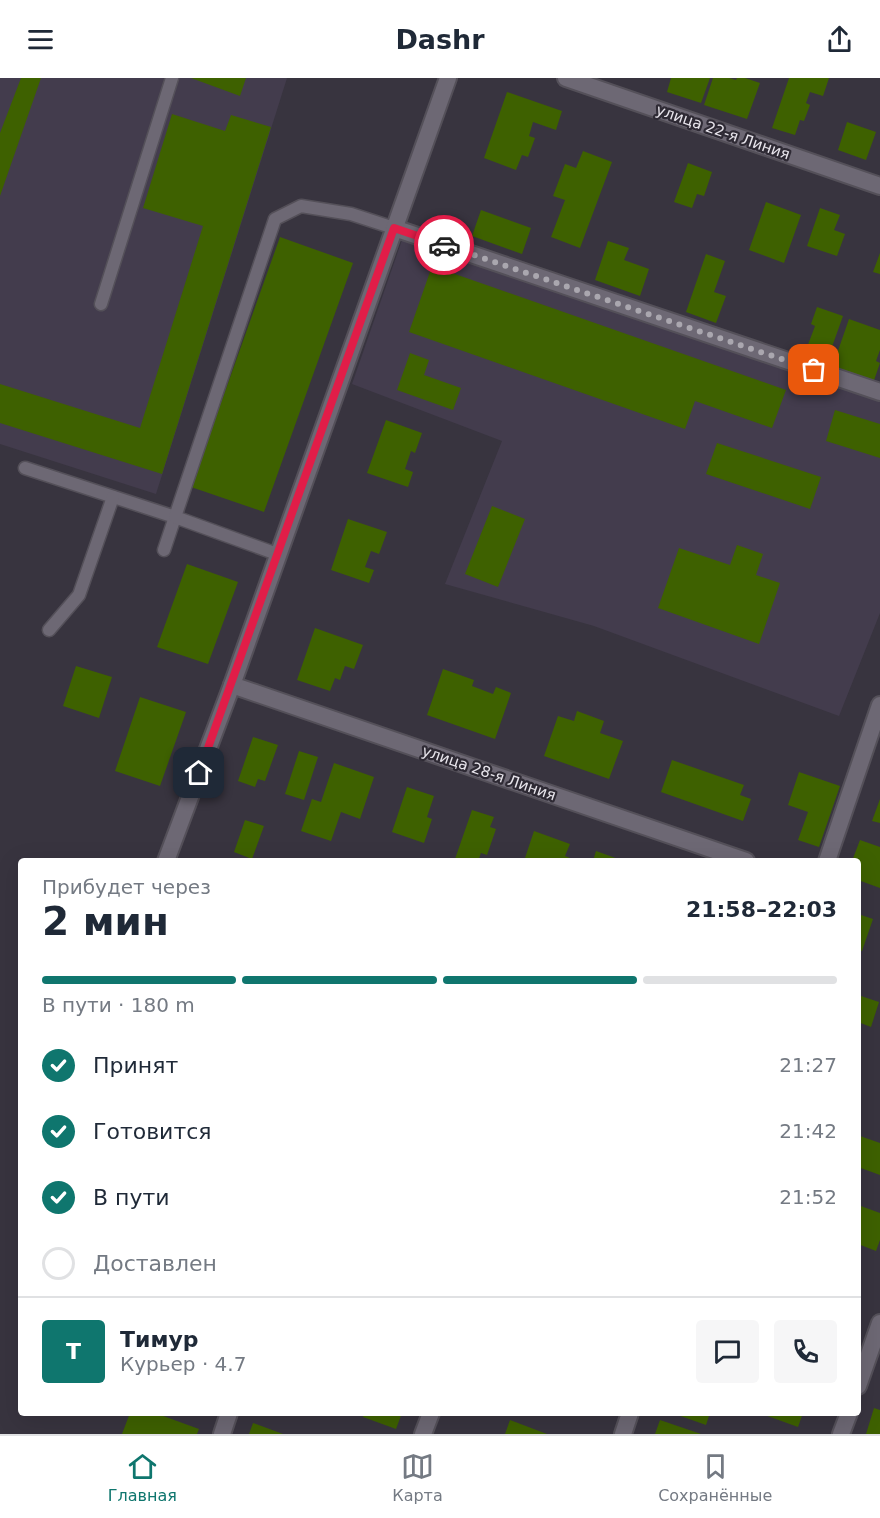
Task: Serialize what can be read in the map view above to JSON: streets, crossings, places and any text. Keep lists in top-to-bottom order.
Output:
{
  "streets": {
    "street": ["улица 22-я Линия", "улица 28-я Линия"]
  },
  "page": {
    "header": "Dashr",
    "heading": ["2 мин", "Прибудет через", "21:58–22:03"],
    "panel": ["Тимур", "Курьер · 4.7"],
    "bar": "В пути · 180 m",
    "list": [
      ["Принят", "21:27"],
      ["Готовится", "21:42"],
      ["В пути", "21:52"],
      "Доставлен"
    ],
    "round": "Т",
    "tabs": ["Главная", "Карта", "Сохранённые"]
  }
}
